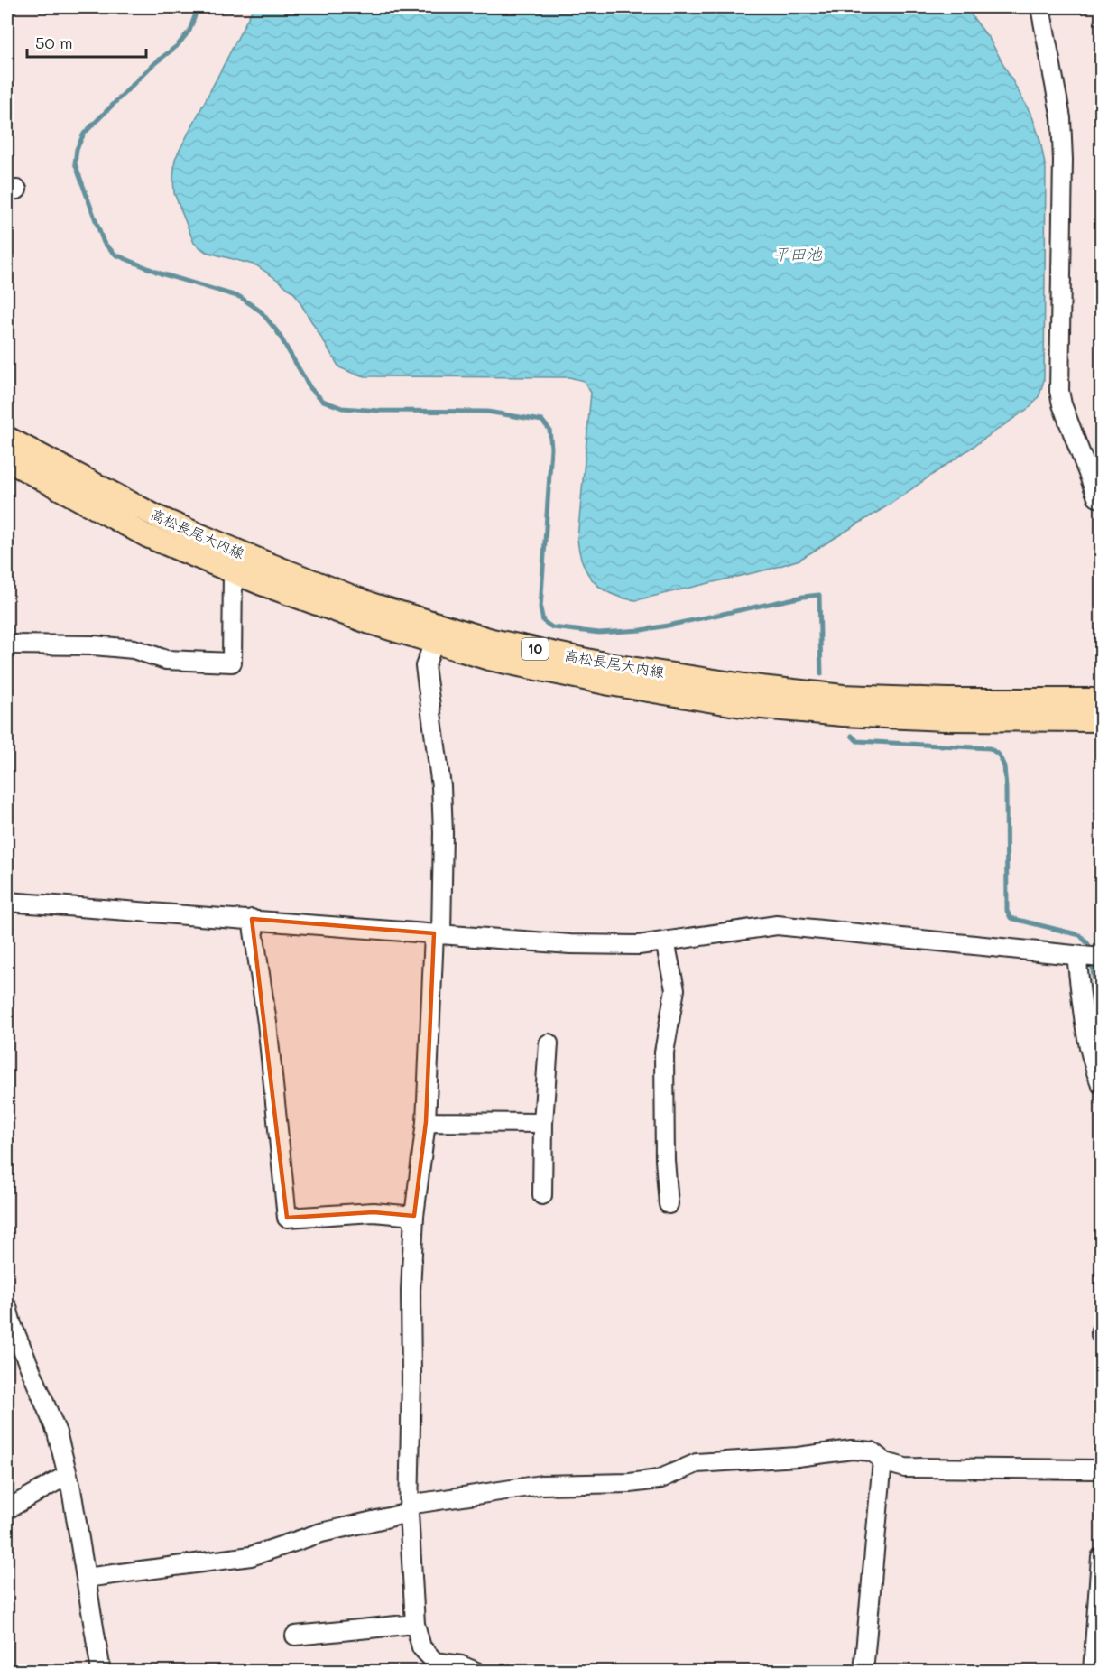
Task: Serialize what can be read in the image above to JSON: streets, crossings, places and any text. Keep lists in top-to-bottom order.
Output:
{
  "streets": {
    "main road": ["高松長尾大内線", "10"]
  },
  "water": ["平田池"],
  "scale_bar": "50 m"
}
